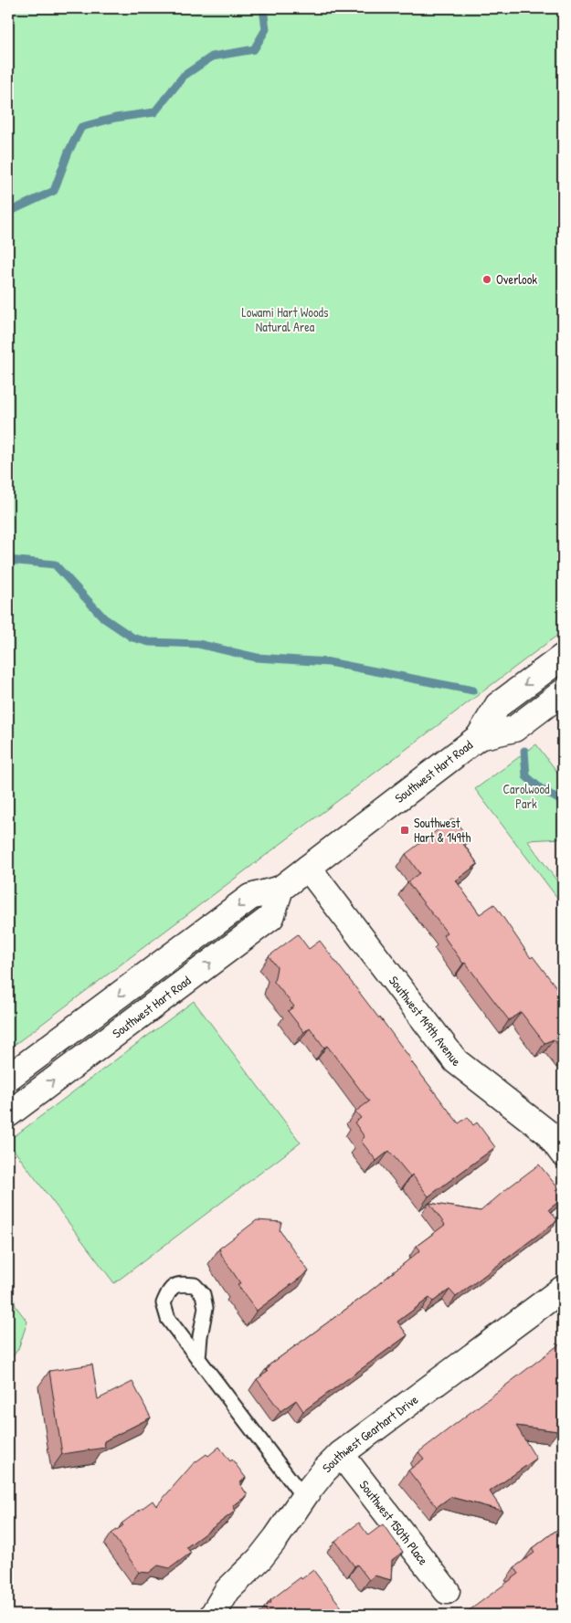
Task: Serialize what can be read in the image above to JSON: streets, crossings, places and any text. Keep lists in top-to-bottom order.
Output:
{
  "streets": {
    "main road": [
      "Southwest Hart Road",
      "Southwest 149th Avenue",
      "Southwest Gearhart Drive",
      "Southwest 150th Place"
    ]
  },
  "crossings": [
    ["Southwest Hart Road", "Southwest 149th Avenue"],
    ["Southwest Gearhart Drive", "Southwest 150th Place"]
  ],
  "parks": ["Lowami Hart Woods Natural Area", "Carolwood Park"],
  "places": {
    "other": ["Overlook"],
    "transit": ["Southwest Hart & 149th"]
  }
}
